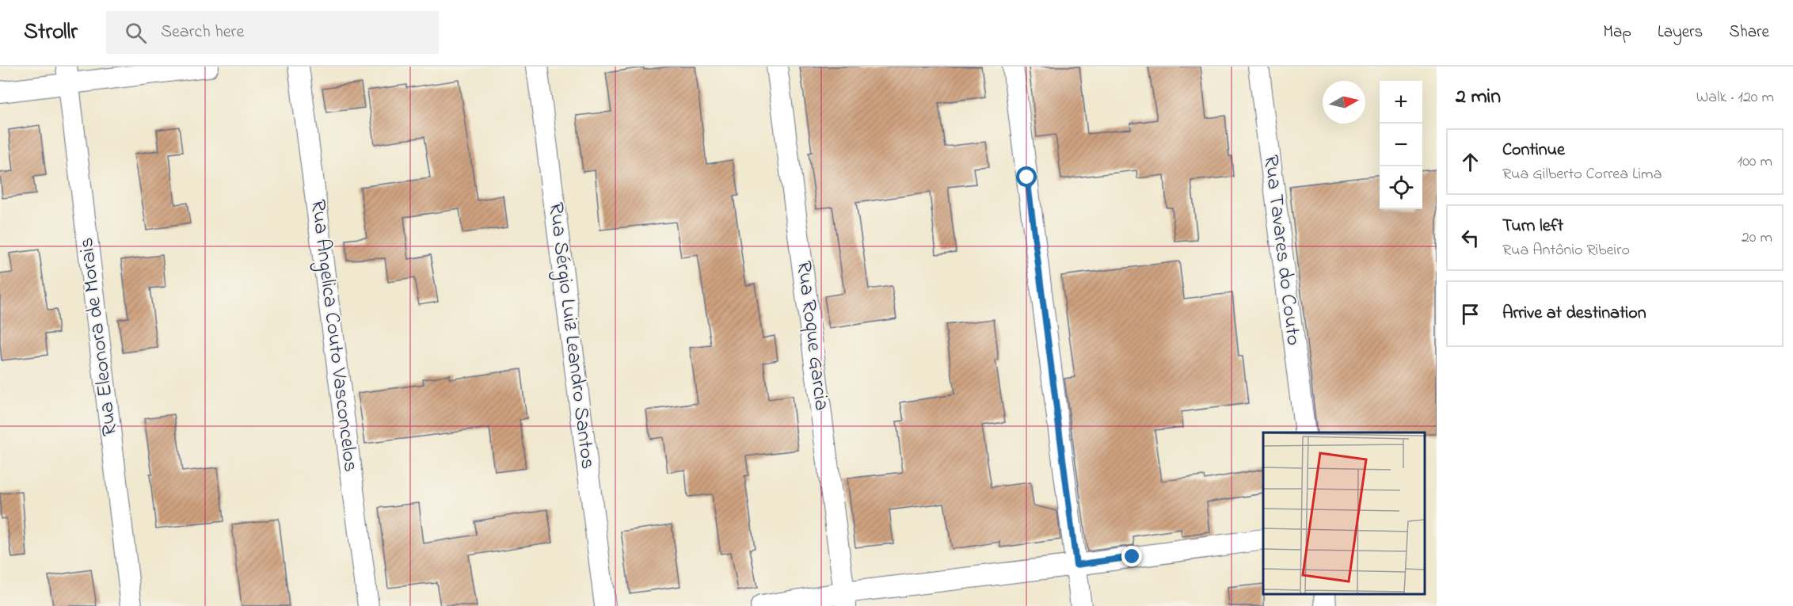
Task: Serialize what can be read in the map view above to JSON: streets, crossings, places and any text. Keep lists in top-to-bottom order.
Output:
{
  "streets": {
    "street": [
      "Rua Tavares do Couto",
      "Rua Angelica Couto Vasconcelos",
      "Rua Sérgio Luiz Leandro Santos",
      "Rua Roque Garcia",
      "Rua Eleonora de Morais"
    ]
  },
  "north": "right",
  "page": {
    "header": "Strollr",
    "search": "Search here",
    "nav": ["Map", "Layers", "Share"],
    "heading": ["2 min", "Walk · 120 m"],
    "map_buttons": ["+", "−"],
    "list": [
      ["Continue", "Rua Gilberto Correa Lima", "100 m"],
      ["Turn left", "Rua Antônio Ribeiro", "20 m"],
      "Arrive at destination"
    ]
  }
}
